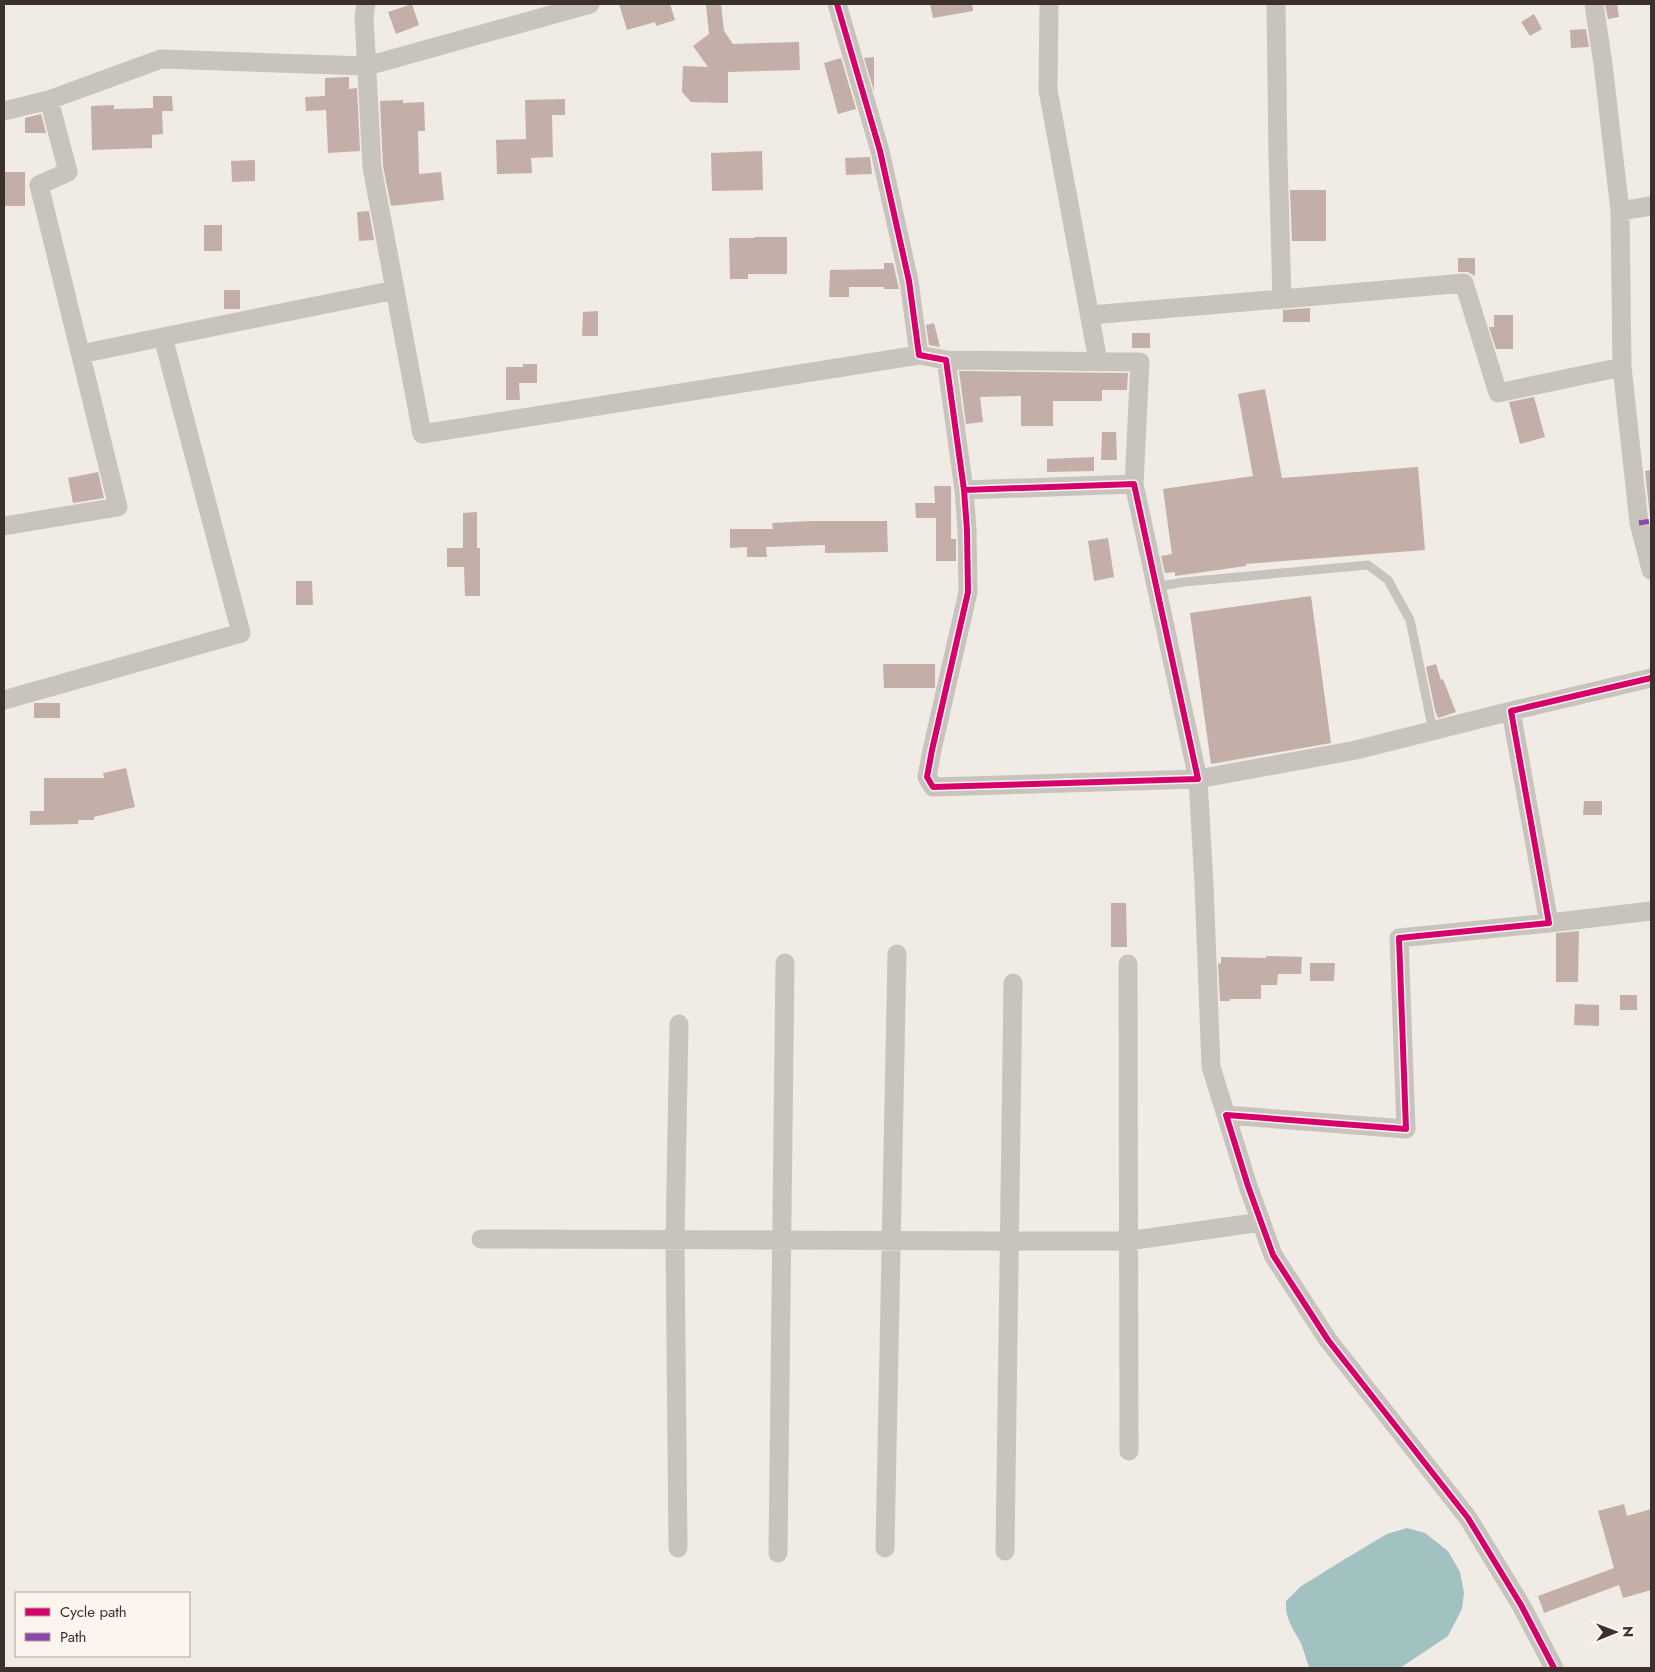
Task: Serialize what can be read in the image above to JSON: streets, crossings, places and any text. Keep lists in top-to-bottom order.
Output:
{
  "legend": ["Cycle path", "Path"],
  "north": "right"
}
